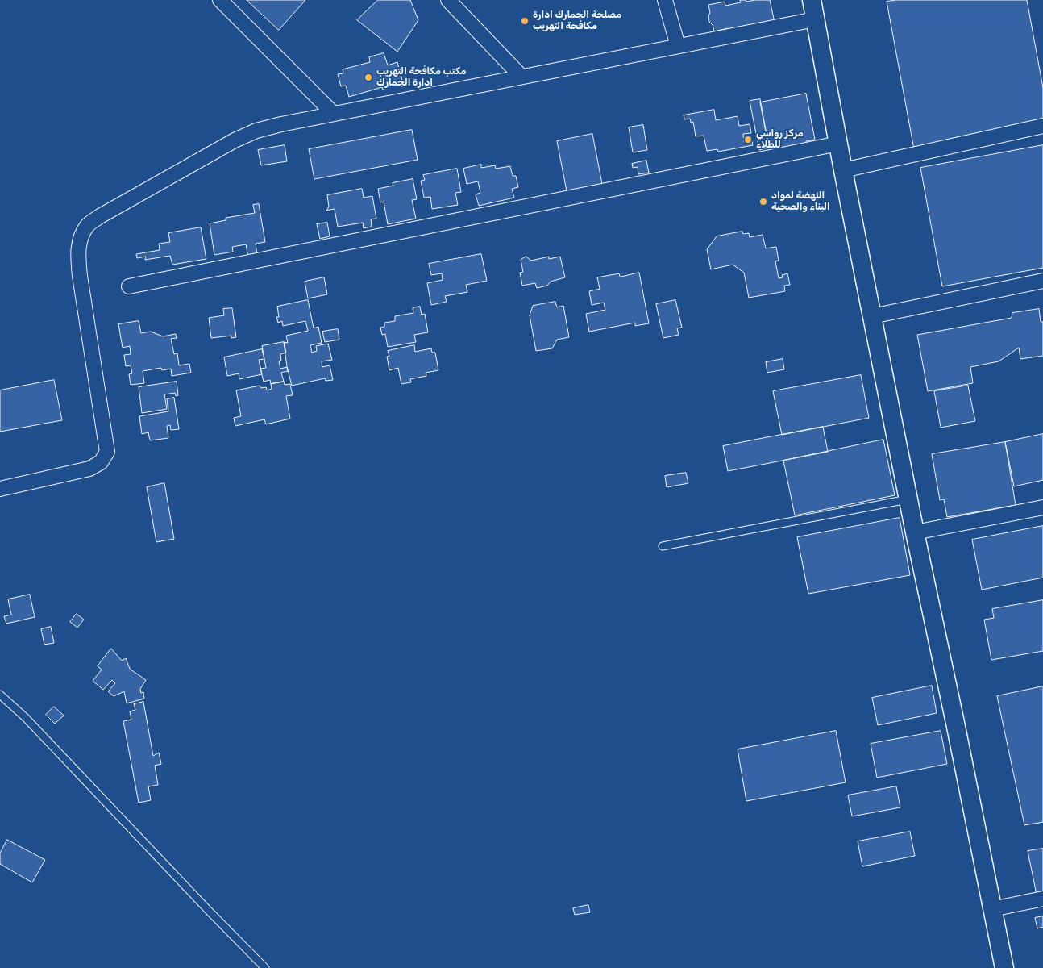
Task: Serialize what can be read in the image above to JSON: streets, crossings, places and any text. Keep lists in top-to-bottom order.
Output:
{
  "places": [
    "مصلحة الجمارك ادارة مكافحة التهريب",
    "مكتب مكافحة التهريب ادارة الجمارك",
    "مركز رواسي للطلاء",
    "النهضة لمواد البناء والصحية"
  ]
}
